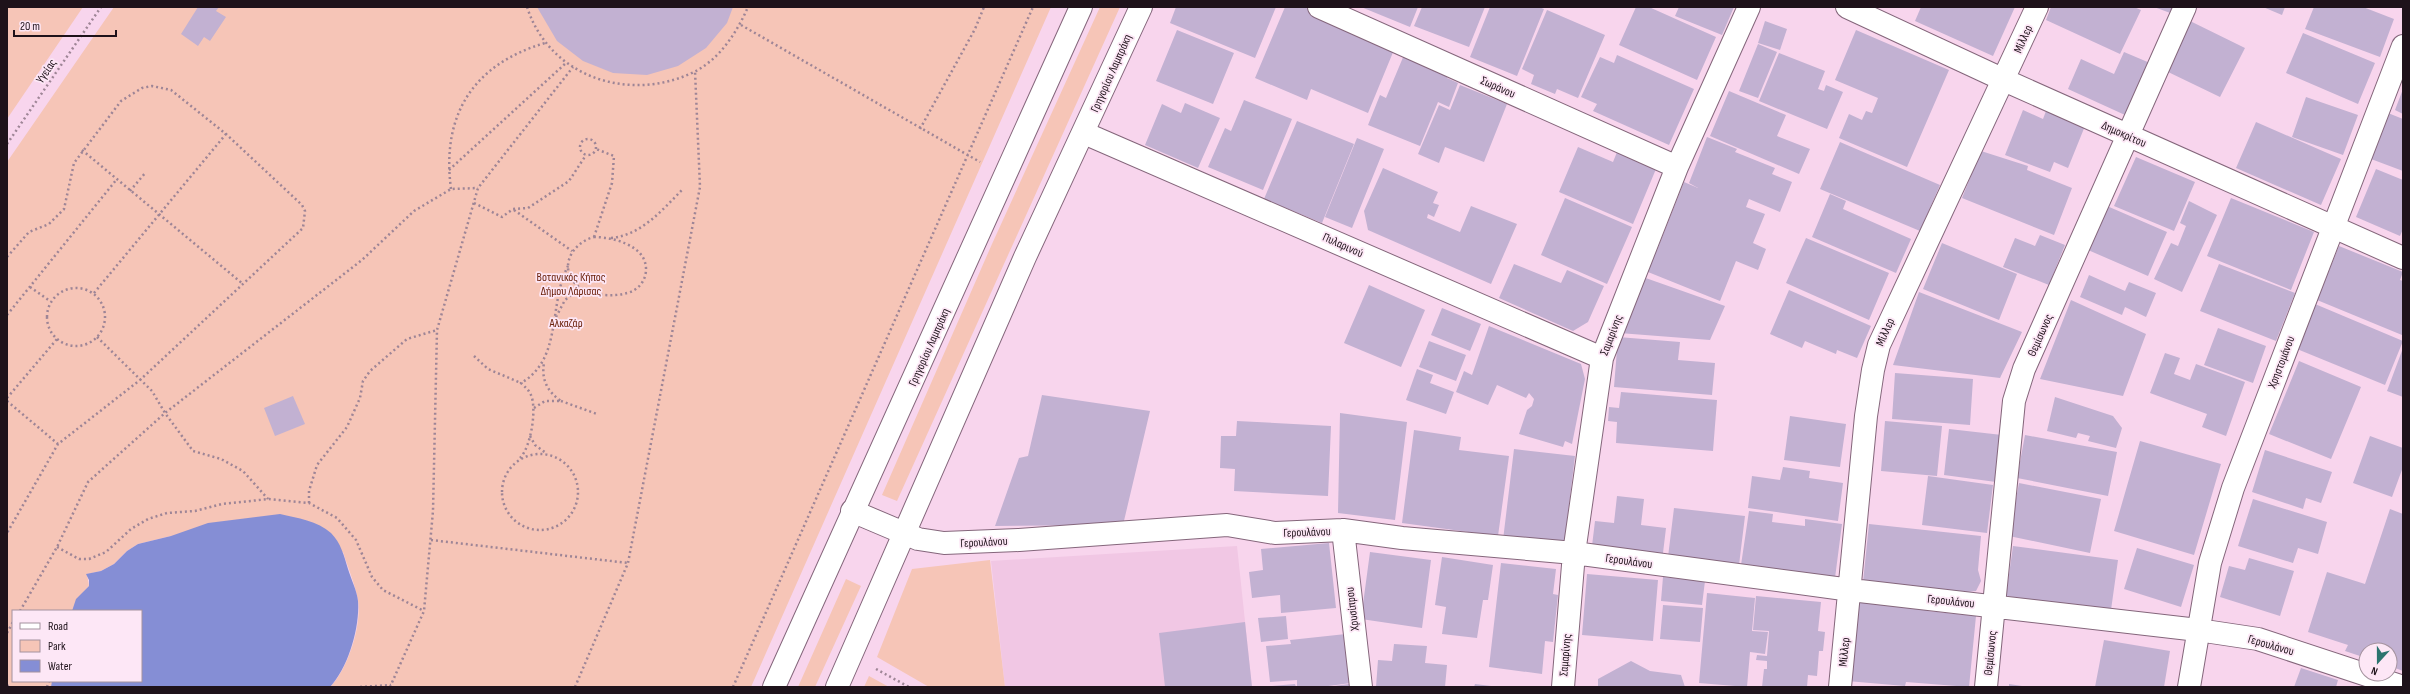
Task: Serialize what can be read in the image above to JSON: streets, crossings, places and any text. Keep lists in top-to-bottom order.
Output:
{
  "streets": {
    "street": [
      "Μίλλερ",
      "Γρηγορίου Λαμπράκη",
      "Σωράνου",
      "Δημοκρίτου",
      "Πυλαρινού",
      "Σαμαρίνης",
      "Θεμίσωνος",
      "Χρηστομάνου",
      "Γερουλάνου",
      "Χρυσίπpου"
    ],
    "path": ["Υγείας"]
  },
  "crossings": [
    ["Μίλλερ", "Δημοκρίτου"],
    ["Μίλλερ", "Γερουλάνου"],
    ["Γρηγορίου Λαμπράκη", "Πυλαρινού"],
    ["Γρηγορίου Λαμπράκη", "Γερουλάνου"],
    ["Σωράνου", "Σαμαρίνης"],
    ["Δημοκρίτου", "Θεμίσωνος"],
    ["Δημοκρίτου", "Χρηστομάνου"],
    ["Πυλαρινού", "Σαμαρίνης"],
    ["Σαμαρίνης", "Γερουλάνου"],
    ["Θεμίσωνος", "Γερουλάνου"],
    ["Χρηστομάνου", "Γερουλάνου"],
    ["Γερουλάνου", "Χρυσίπpου"]
  ],
  "parks": ["Βοτανικός Κήπος Δήμου Λάρισας", "Αλκαζάρ"],
  "legend": ["Road", "Park", "Water"],
  "scale_bar": "20 m",
  "north": "bottom"
}
